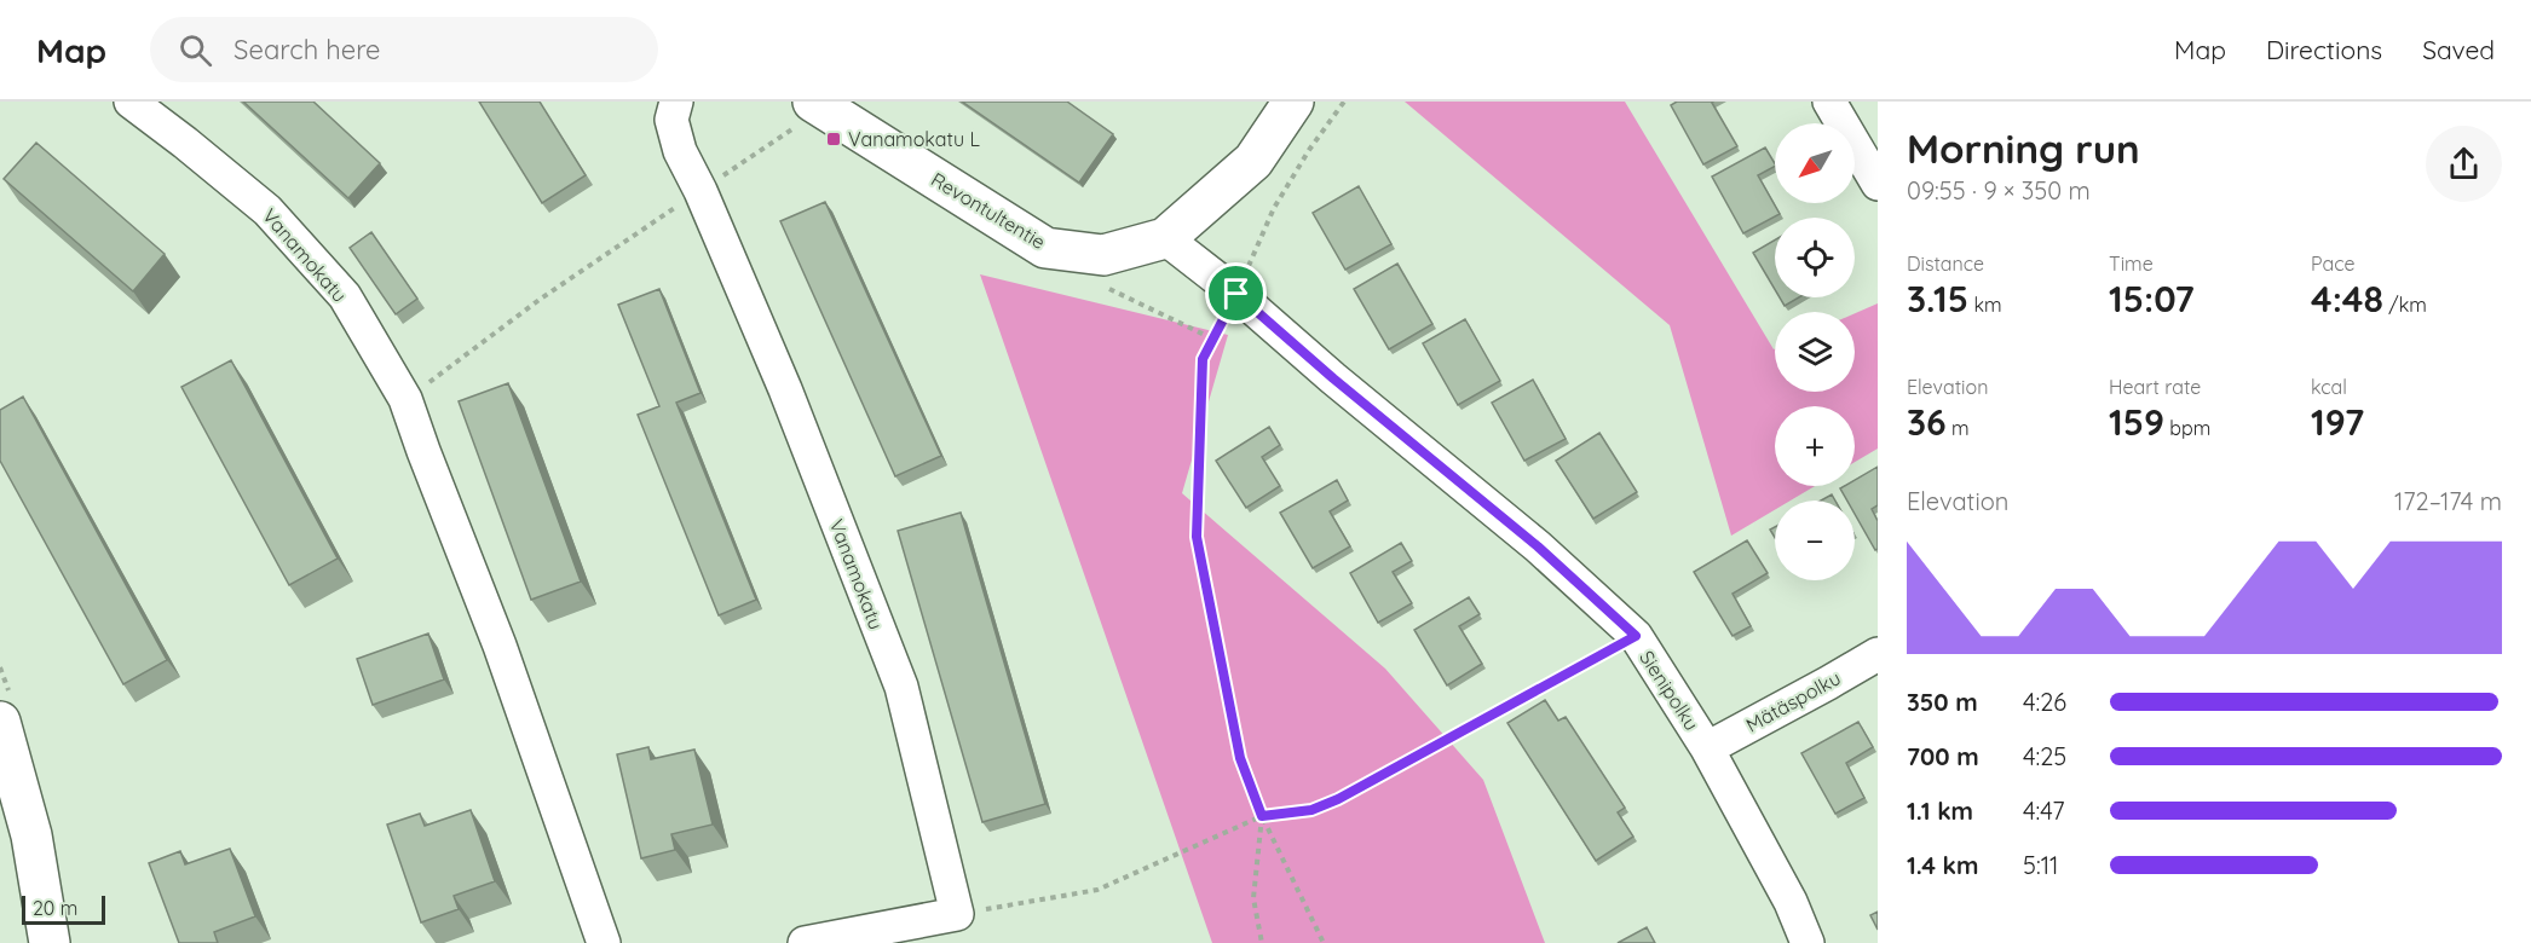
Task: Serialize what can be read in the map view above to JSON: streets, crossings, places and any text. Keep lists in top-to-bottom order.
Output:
{
  "streets": {
    "street": [
      "Revontultentie",
      "Vanamokatu",
      "Sienipolku",
      "Mätäspolku"
    ]
  },
  "crossings": [
    ["Revontultentie", "Sienipolku"],
    ["Sienipolku", "Mätäspolku"]
  ],
  "places": {
    "transit": ["Vanamokatu L"]
  },
  "scale_bar": "20 m",
  "north": "bottom left",
  "page": {
    "header": "Map",
    "search": "Search here",
    "nav": ["Map", "Directions", "Saved"],
    "heading": ["Morning run", "09:55 · 9 × 350 m"],
    "map_buttons": ["+", "−"],
    "stats": [
      ["Distance", "3.15 km"],
      ["Time", "15:07"],
      ["Pace", "4:48 /km"],
      ["Elevation", "36 m"],
      ["Heart rate", "159 bpm"],
      ["kcal", "197"]
    ],
    "chart": ["Elevation", "172–174 m"],
    "list": [
      {
        "name": "350 m",
        "note": "4:26"
      },
      {
        "name": "700 m",
        "note": "4:25"
      },
      {
        "name": "1.1 km",
        "note": "4:47"
      },
      {
        "name": "1.4 km",
        "note": "5:11"
      }
    ],
    "scale": "20 m"
  }
}
